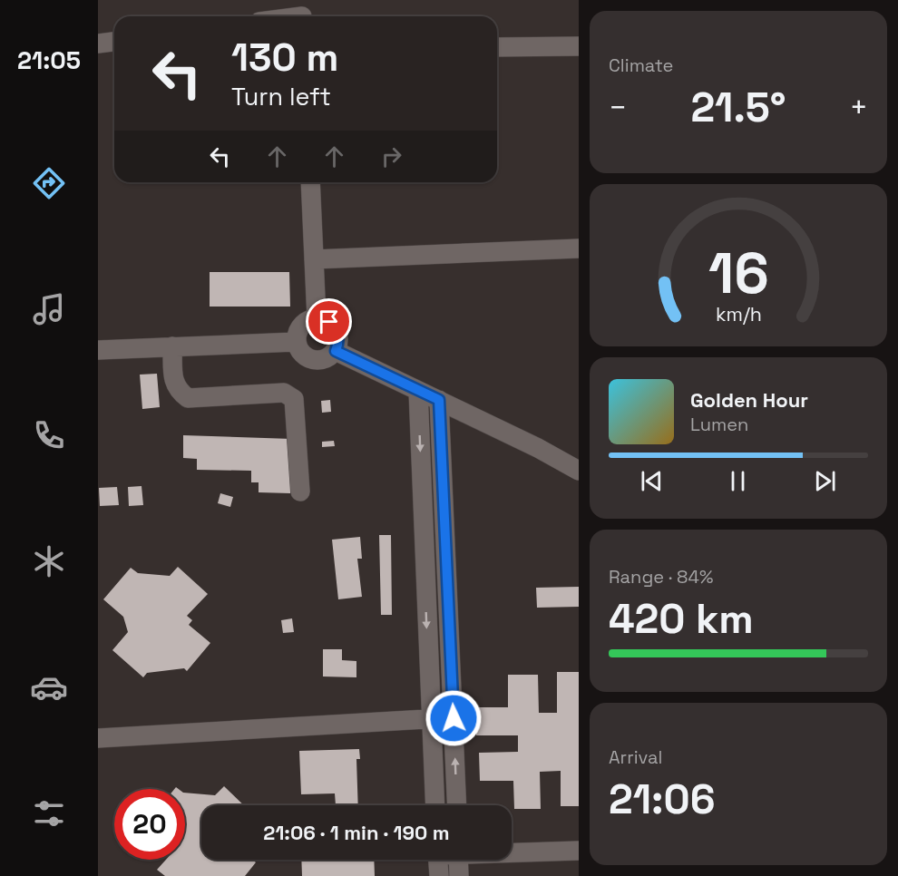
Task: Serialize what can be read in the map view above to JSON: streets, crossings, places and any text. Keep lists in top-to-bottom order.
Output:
{
  "page": {
    "tabs": "21:05",
    "tile": [
      "Climate",
      ["Range · 84%", "420 km"],
      ["Arrival", "21:06"]
    ],
    "turn": ["130 m", "Turn left"],
    "heat": ["−", "21.5°", "+"],
    "song": ["Golden Hour", "Lumen"],
    "limit": "20",
    "trip": "21:06 · 1 min · 190 m",
    "gauge": ["16", "km/h"]
  }
}
